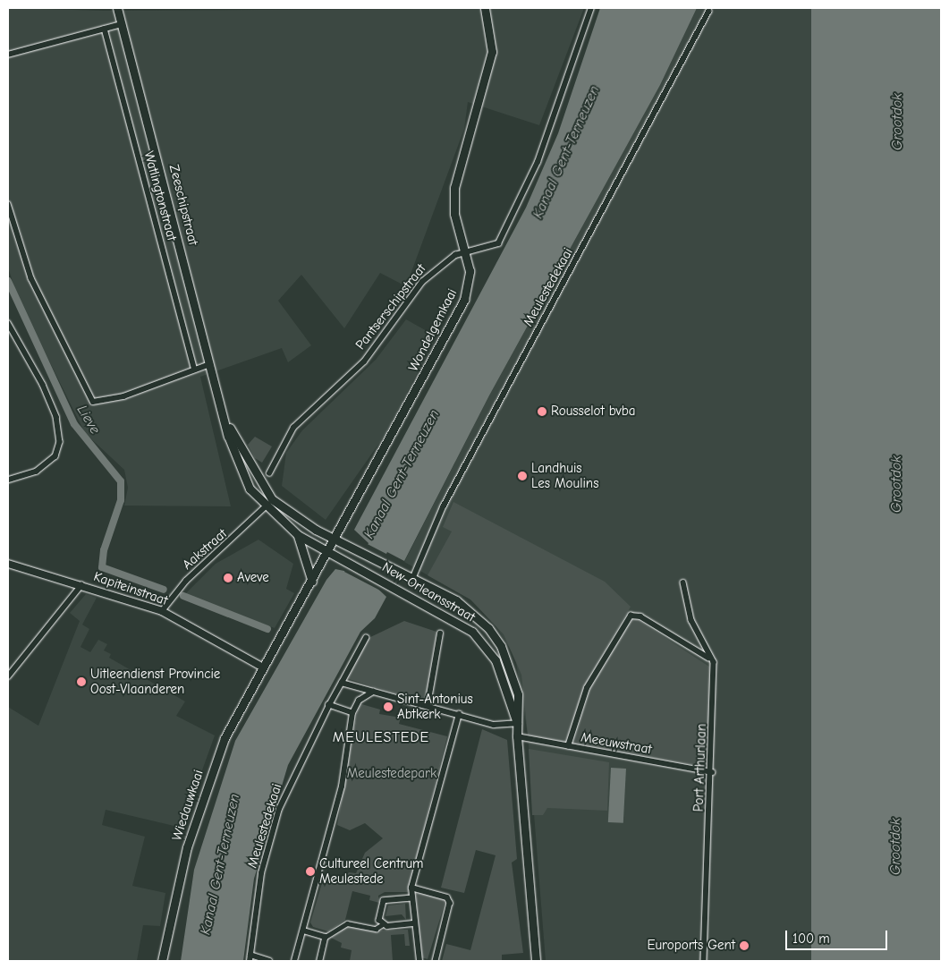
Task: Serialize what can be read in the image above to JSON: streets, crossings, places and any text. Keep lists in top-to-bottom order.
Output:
{
  "streets": {
    "main road": [
      "Zeeschipstraat",
      "Wondelgemkaai",
      "New-Orleansstraat",
      "Wiedauwkaai"
    ],
    "street": [
      "Watlingtonstraat",
      "Meulestedekaai",
      "Pantserschipstraat",
      "Aakstraat",
      "Kapiteinstraat",
      "Meeuwstraat",
      "Port Arthurlaan"
    ]
  },
  "crossings": [
    ["Zeeschipstraat", "Wondelgemkaai"],
    ["Zeeschipstraat", "Aakstraat"],
    ["Zeeschipstraat", "New-Orleansstraat"],
    ["Meulestedekaai", "New-Orleansstraat"],
    ["Pantserschipstraat", "Wondelgemkaai"],
    ["Wondelgemkaai", "Kapiteinstraat"],
    ["Wondelgemkaai", "New-Orleansstraat"],
    ["Wondelgemkaai", "Wiedauwkaai"],
    ["Aakstraat", "Kapiteinstraat"],
    ["Kapiteinstraat", "Wiedauwkaai"],
    ["New-Orleansstraat", "Meeuwstraat"],
    ["Meeuwstraat", "Port Arthurlaan"]
  ],
  "districts": ["MEULESTEDE"],
  "water": ["Grootdok", "Kanaal Gent-Terneuzen", "Lieve"],
  "parks": ["Meulestedepark"],
  "places": [
    "Rousselot bvba",
    "Landhuis Les Moulins",
    "Aveve",
    "Uitleendienst Provincie Oost-Vlaanderen",
    "Sint-Antonius Abtkerk",
    "Cultureel Centrum Meulestede",
    "Euroports Gent"
  ],
  "scale_bar": "100 m"
}
